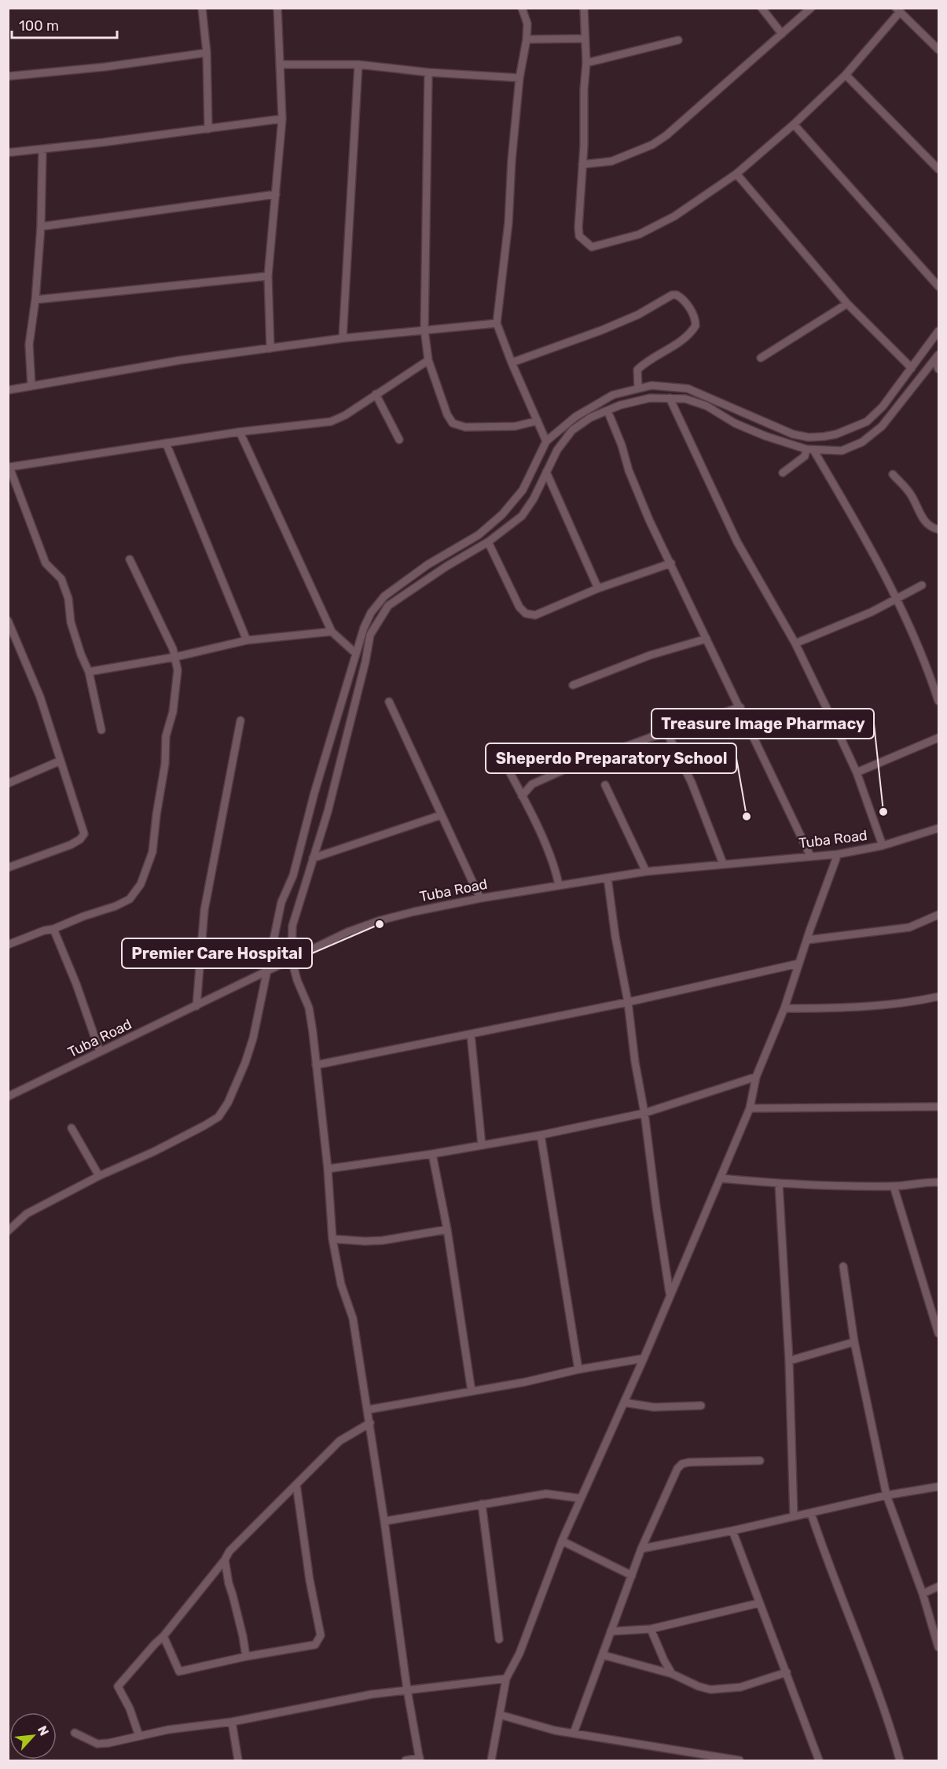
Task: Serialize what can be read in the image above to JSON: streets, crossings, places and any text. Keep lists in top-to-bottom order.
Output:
{
  "streets": {
    "street": ["Tuba Road"]
  },
  "places": ["Treasure Image Pharmacy", "Sheperdo Preparatory School", "Premier Care Hospital"],
  "scale_bar": "100 m",
  "north": "top right"
}
